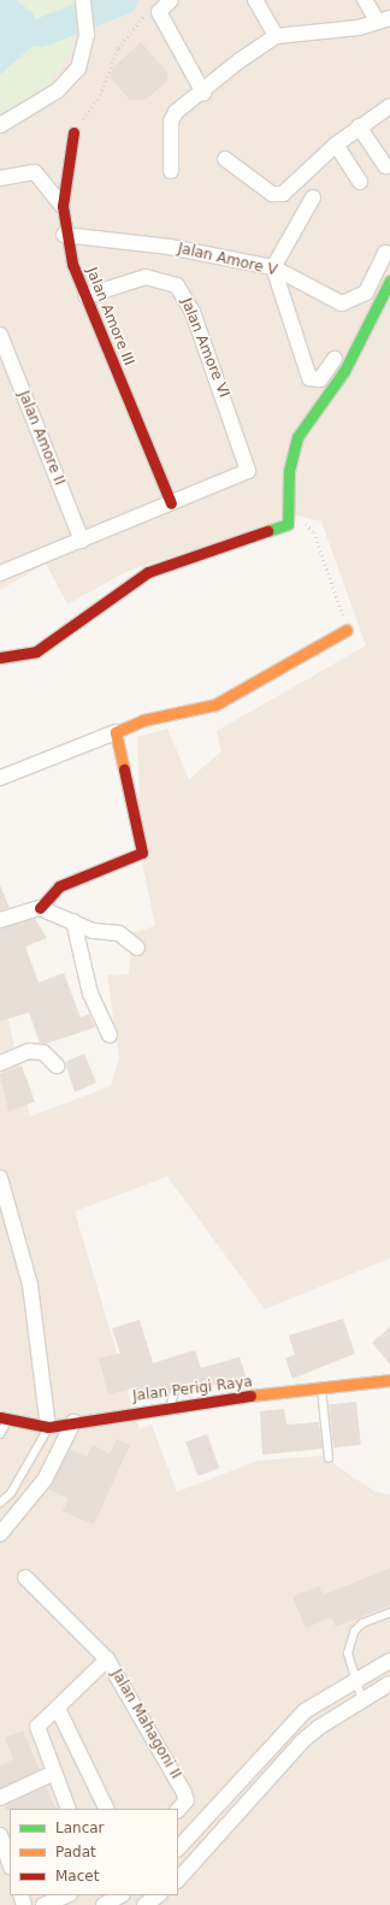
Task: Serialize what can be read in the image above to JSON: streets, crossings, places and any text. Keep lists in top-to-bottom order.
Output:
{
  "streets": {
    "street": [
      "Jalan Amore V",
      "Jalan Amore III",
      "Jalan Amore VI",
      "Jalan Amore II",
      "Jalan Perigi Raya",
      "Jalan Mahagoni II"
    ]
  },
  "crossings": [
    ["Jalan Amore V", "Jalan Amore III"],
    ["Jalan Amore III", "Jalan Amore VI"]
  ],
  "legend": ["Lancar", "Padat", "Macet"]
}
